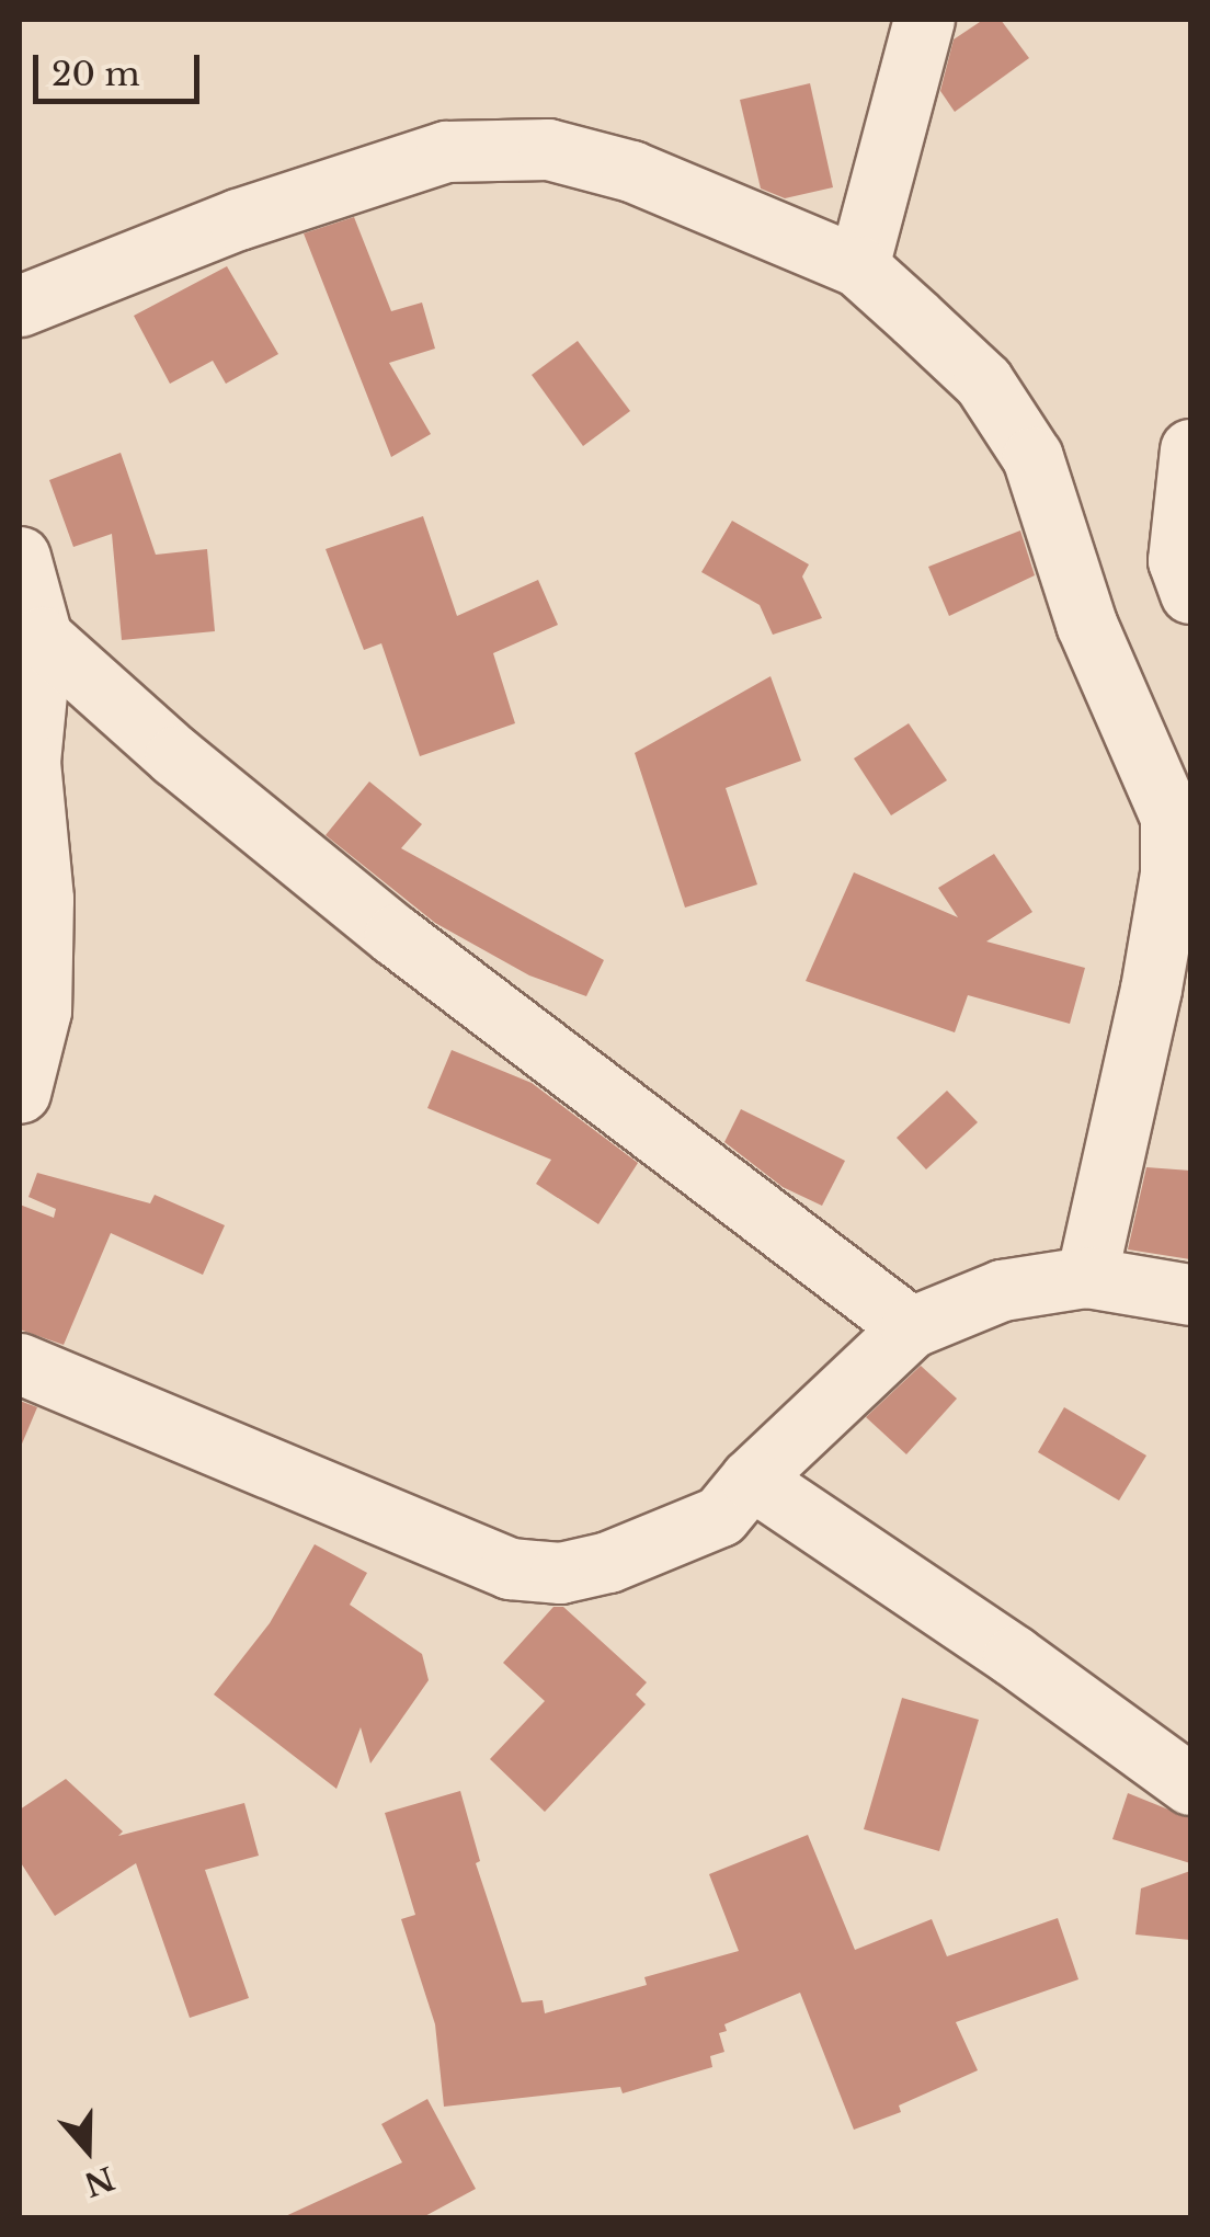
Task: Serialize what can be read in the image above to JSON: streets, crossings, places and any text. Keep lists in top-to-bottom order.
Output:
{
  "scale_bar": "20 m",
  "north": "bottom"
}
